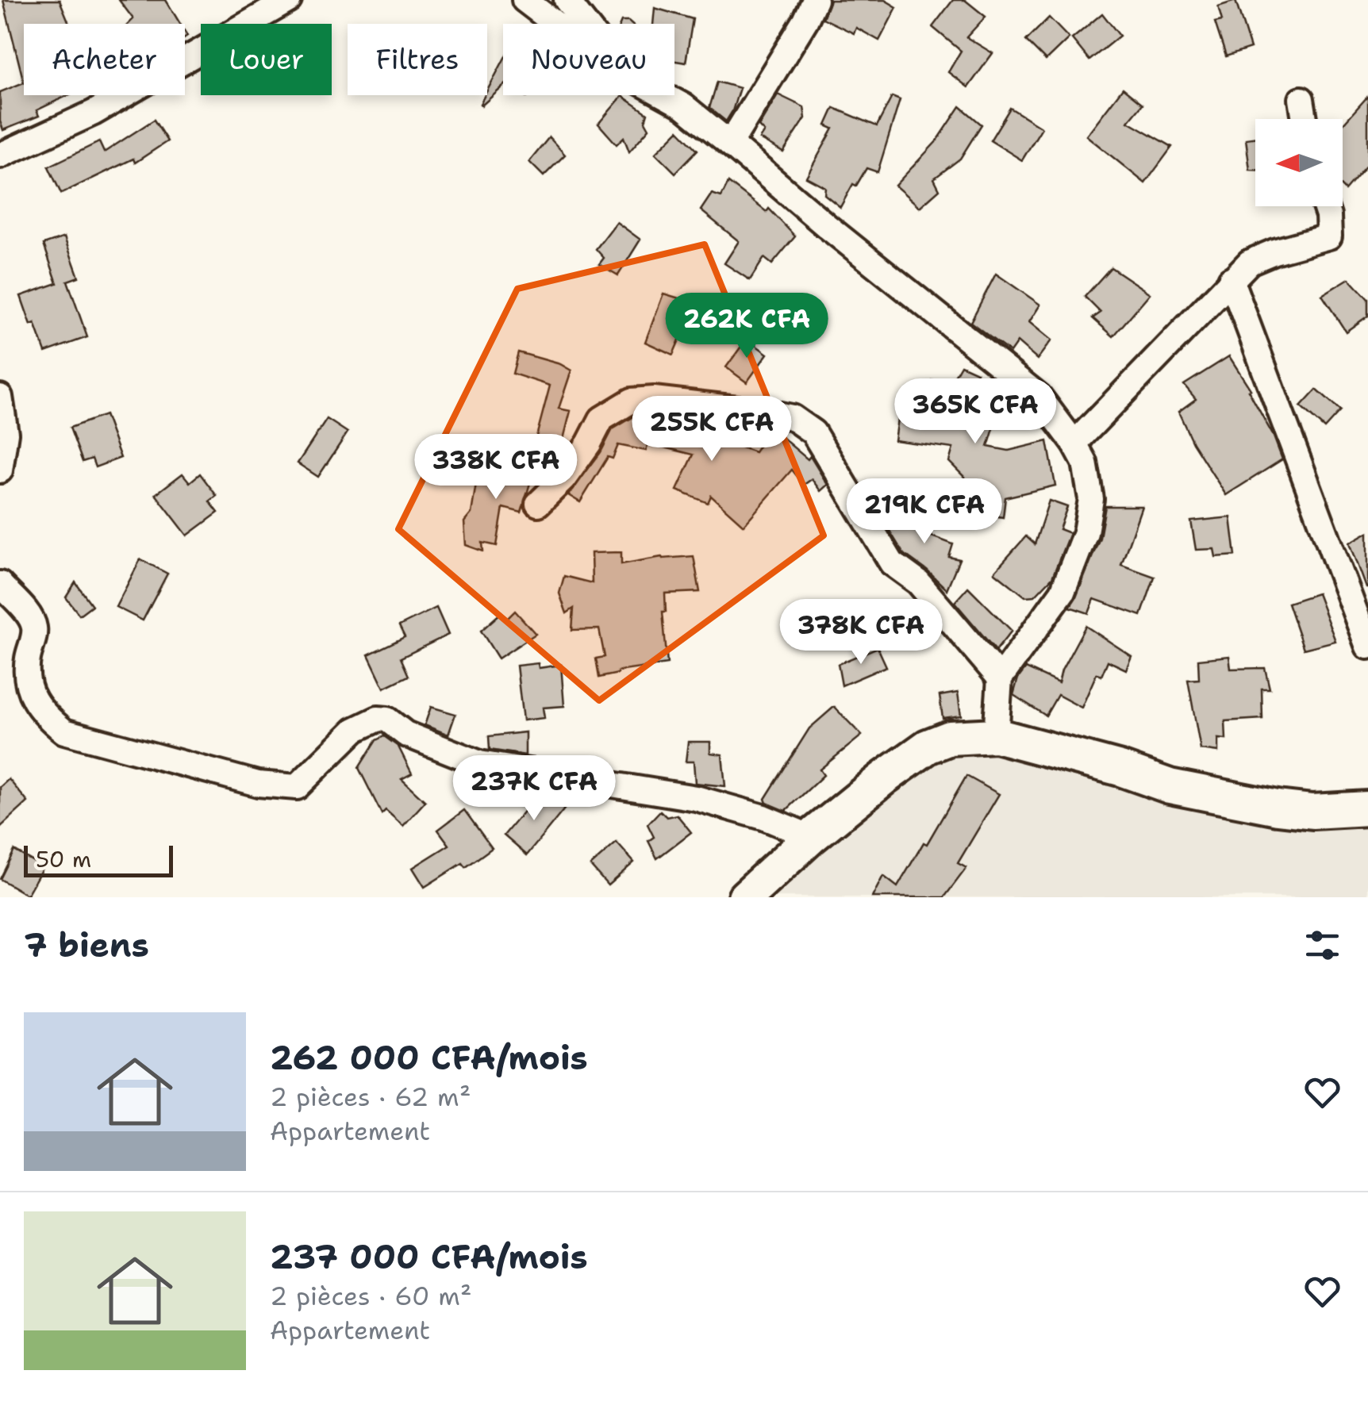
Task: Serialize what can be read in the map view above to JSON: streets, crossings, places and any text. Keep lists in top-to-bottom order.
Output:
{
  "scale_bar": "50 m",
  "north": "left",
  "page": {
    "chip": [
      "Acheter",
      "Louer",
      "Filtres",
      "Nouveau"
    ],
    "price": [
      "262K CFA",
      "365K CFA",
      "255K CFA",
      "338K CFA",
      "219K CFA",
      "378K CFA",
      "237K CFA"
    ],
    "scale": "50 m",
    "heading": "7 biens",
    "list": [
      {
        "name": "262 000 CFA/mois",
        "note": "2 pièces · 62 m² · Appartement"
      },
      {
        "name": "237 000 CFA/mois",
        "note": "2 pièces · 60 m² · Appartement"
      }
    ]
  }
}
